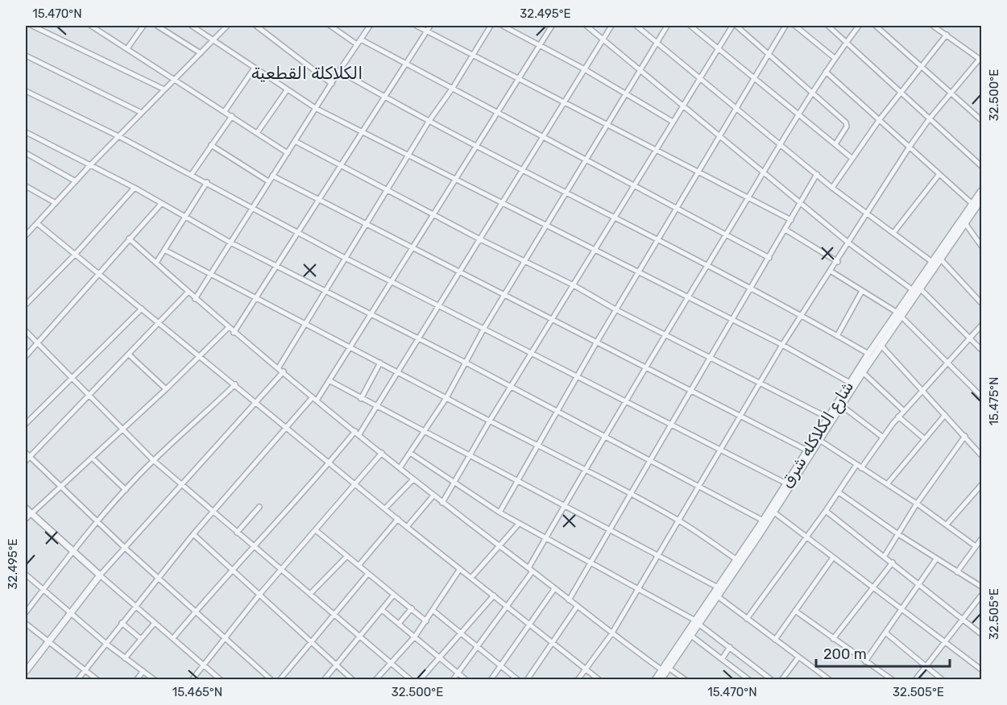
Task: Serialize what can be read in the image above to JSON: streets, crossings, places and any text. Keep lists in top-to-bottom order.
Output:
{
  "streets": {
    "street": ["شارع الكلاكله شرق"]
  },
  "districts": ["الكلاكلة القطعية"],
  "scale_bar": "200 m",
  "coordinates": [
    "15.470°N",
    "32.495°E",
    "32.500°E",
    "15.475°N",
    "32.505°E",
    "15.465°N"
  ]
}
